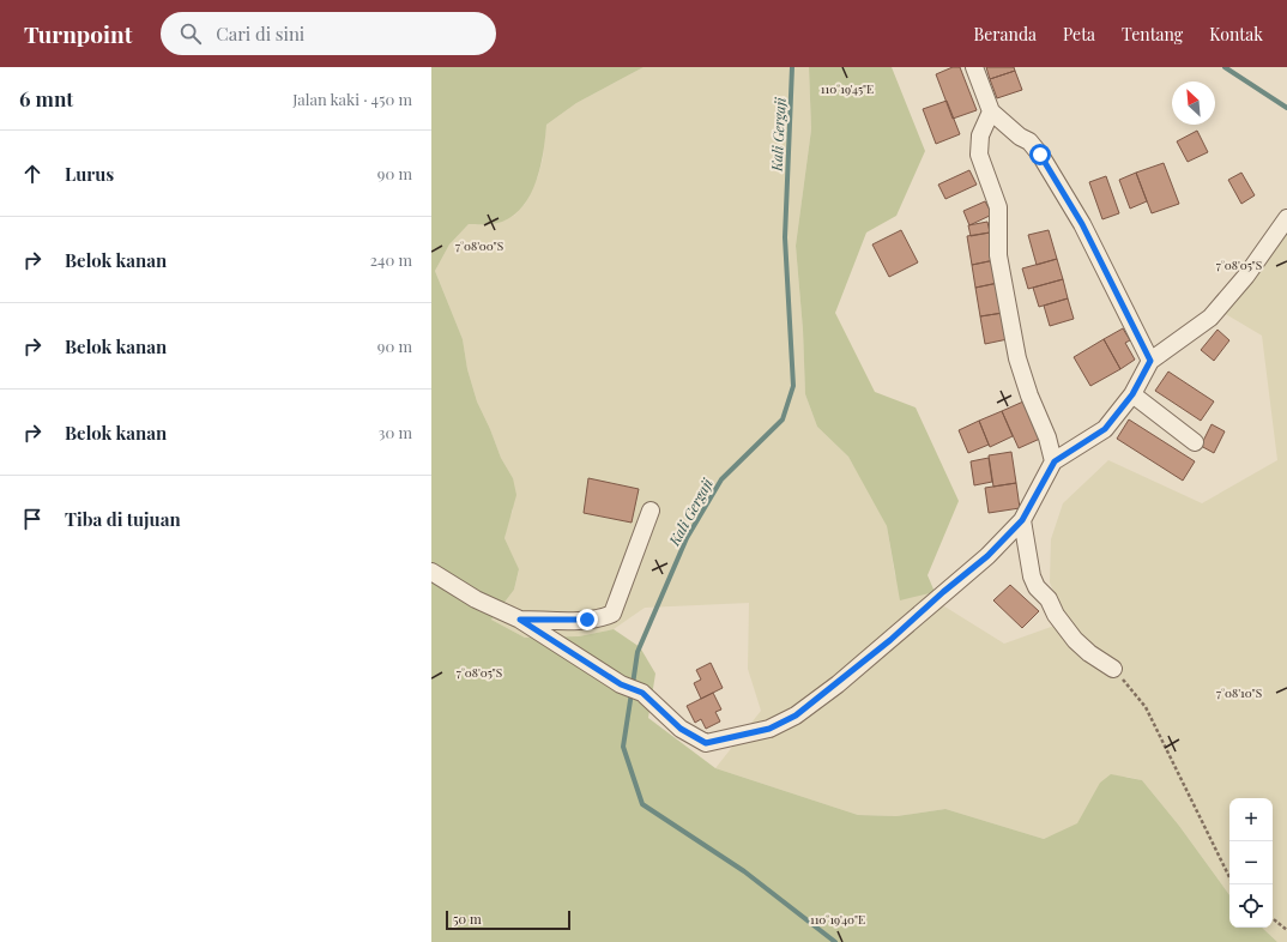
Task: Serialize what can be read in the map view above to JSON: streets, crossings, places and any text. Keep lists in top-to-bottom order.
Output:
{
  "water": ["Kali Gergaji"],
  "scale_bar": "50 m",
  "north": "top left",
  "page": {
    "header": "Turnpoint",
    "search": "Cari di sini",
    "nav": [
      "Beranda",
      "Peta",
      "Tentang",
      "Kontak"
    ],
    "heading": ["6 mnt", "Jalan kaki · 450 m"],
    "list": [
      ["Lurus", "90 m"],
      ["Belok kanan", "240 m"],
      ["Belok kanan", "90 m"],
      ["Belok kanan", "30 m"],
      "Tiba di tujuan"
    ],
    "map_buttons": ["+", "−"],
    "scale": "50 m"
  },
  "coordinates": [
    "110°19'45\"E",
    "7°08'00\"S",
    "7°08'05\"S",
    "7°08'10\"S",
    "110°19'40\"E"
  ]
}
